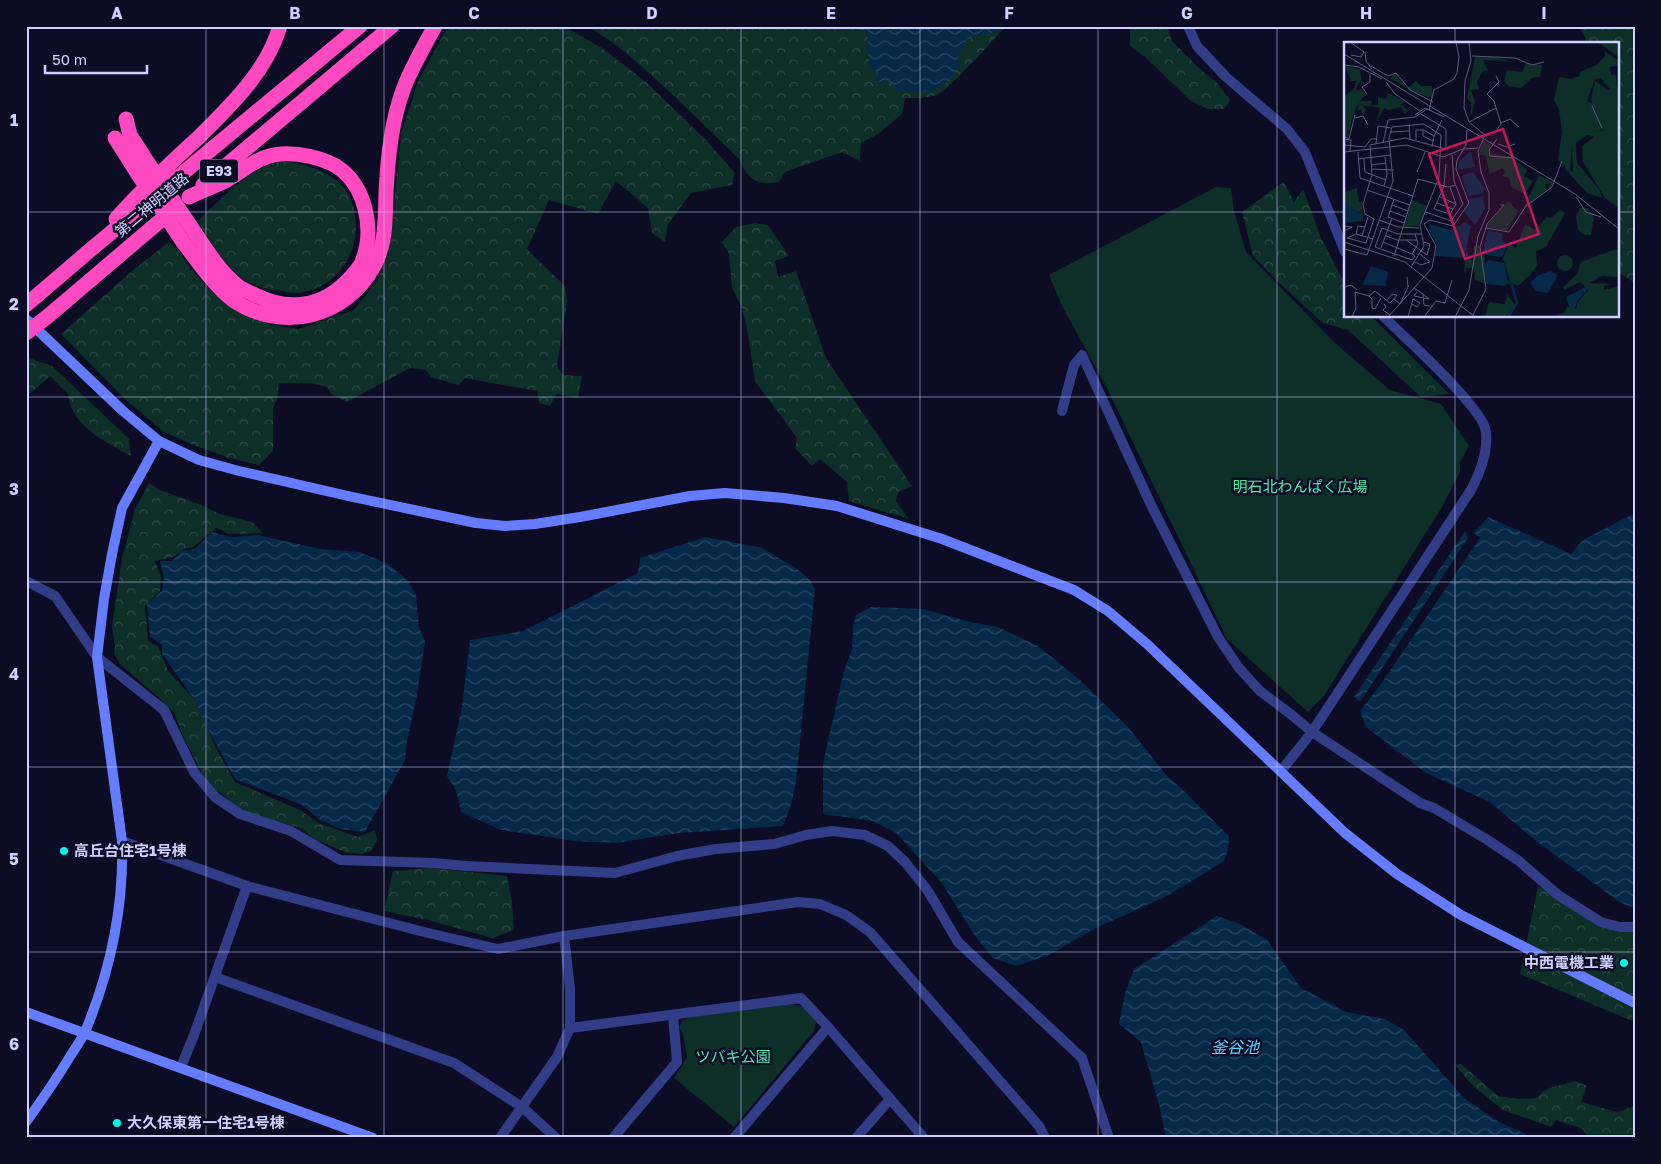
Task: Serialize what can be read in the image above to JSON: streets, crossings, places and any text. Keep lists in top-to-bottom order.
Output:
{
  "streets": {
    "highway": ["E93", "第二神明道路"]
  },
  "water": ["釜谷池"],
  "parks": ["明石北わんぱく広場", "ツバキ公園"],
  "places": ["高丘台住宅1号棟", "中西電機工業", "大久保東第一住宅1号棟"],
  "scale_bar": "50 m",
  "grid": {
    "columns": [
      "A",
      "B",
      "C",
      "D",
      "E",
      "F",
      "G",
      "H",
      "I"
    ],
    "rows": [
      "1",
      "2",
      "3",
      "4",
      "5",
      "6"
    ]
  }
}
